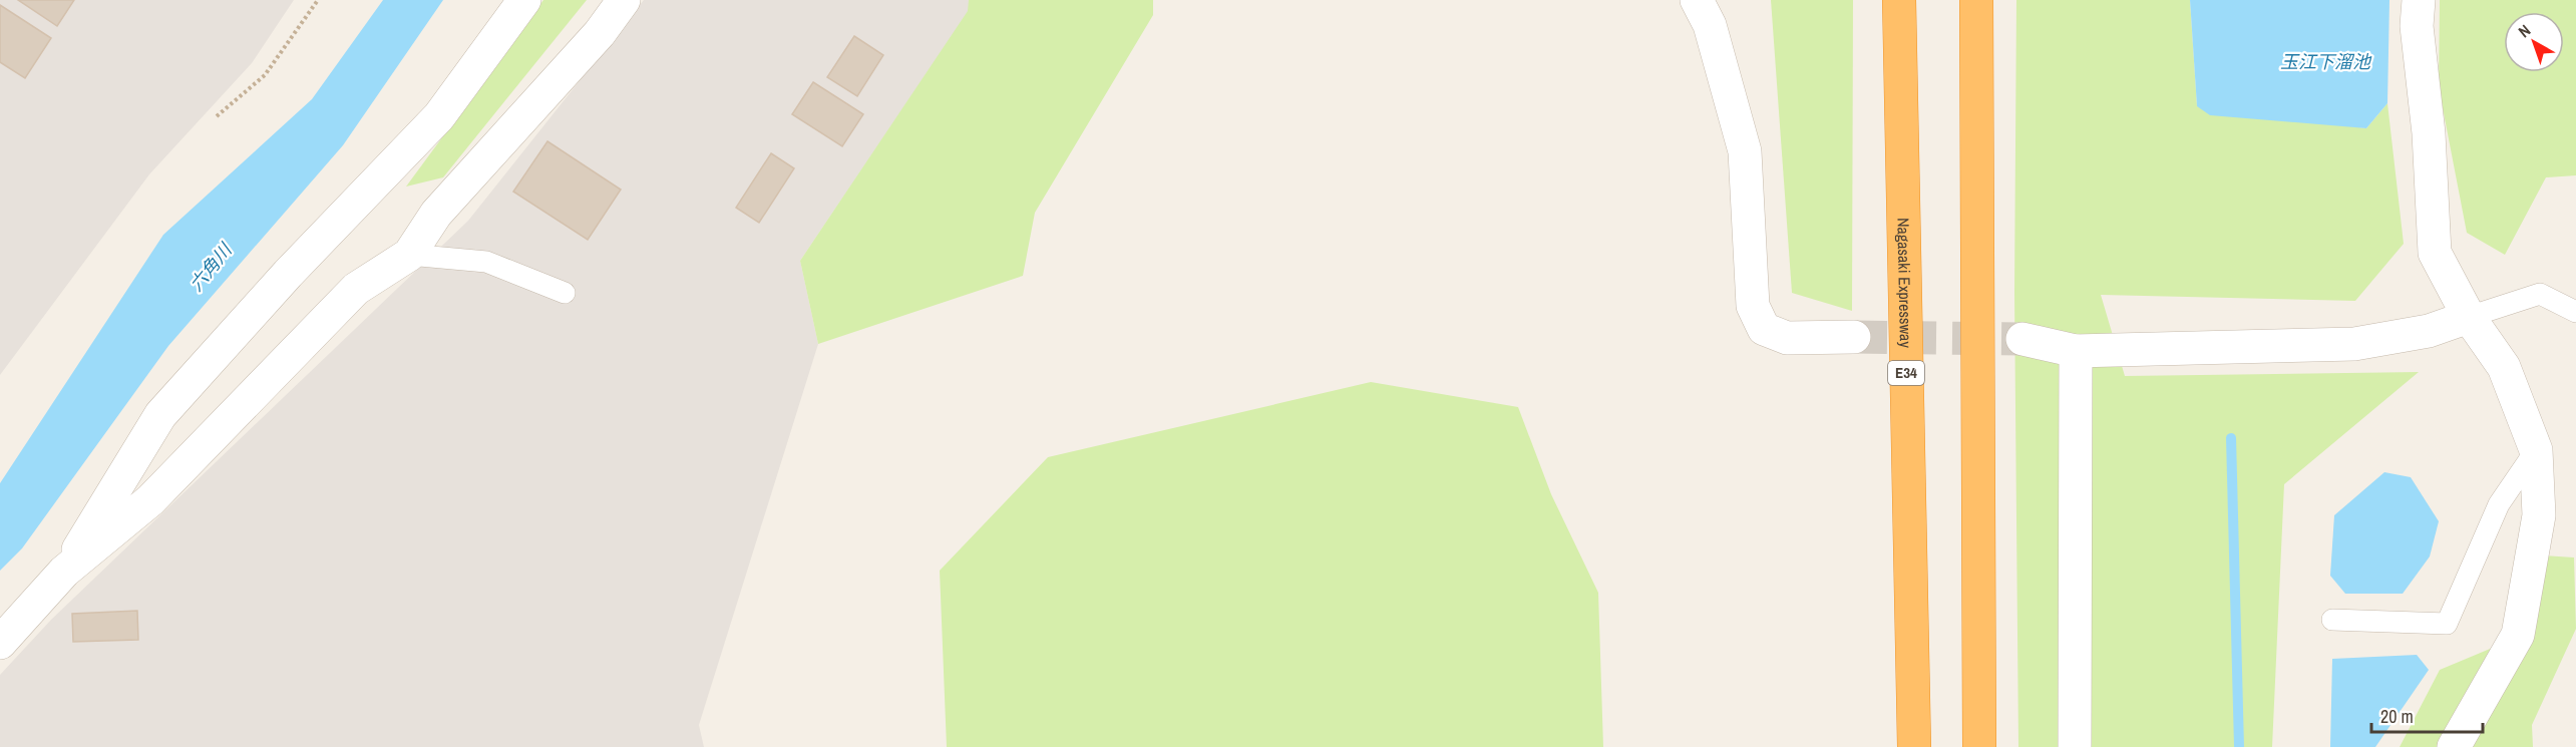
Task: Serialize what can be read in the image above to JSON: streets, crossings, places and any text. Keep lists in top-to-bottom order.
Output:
{
  "streets": {
    "highway": ["Nagasaki Expressway", "E34"]
  },
  "water": ["玉江下溜池", "六角川"],
  "scale_bar": "20 m",
  "north": "top left"
}
